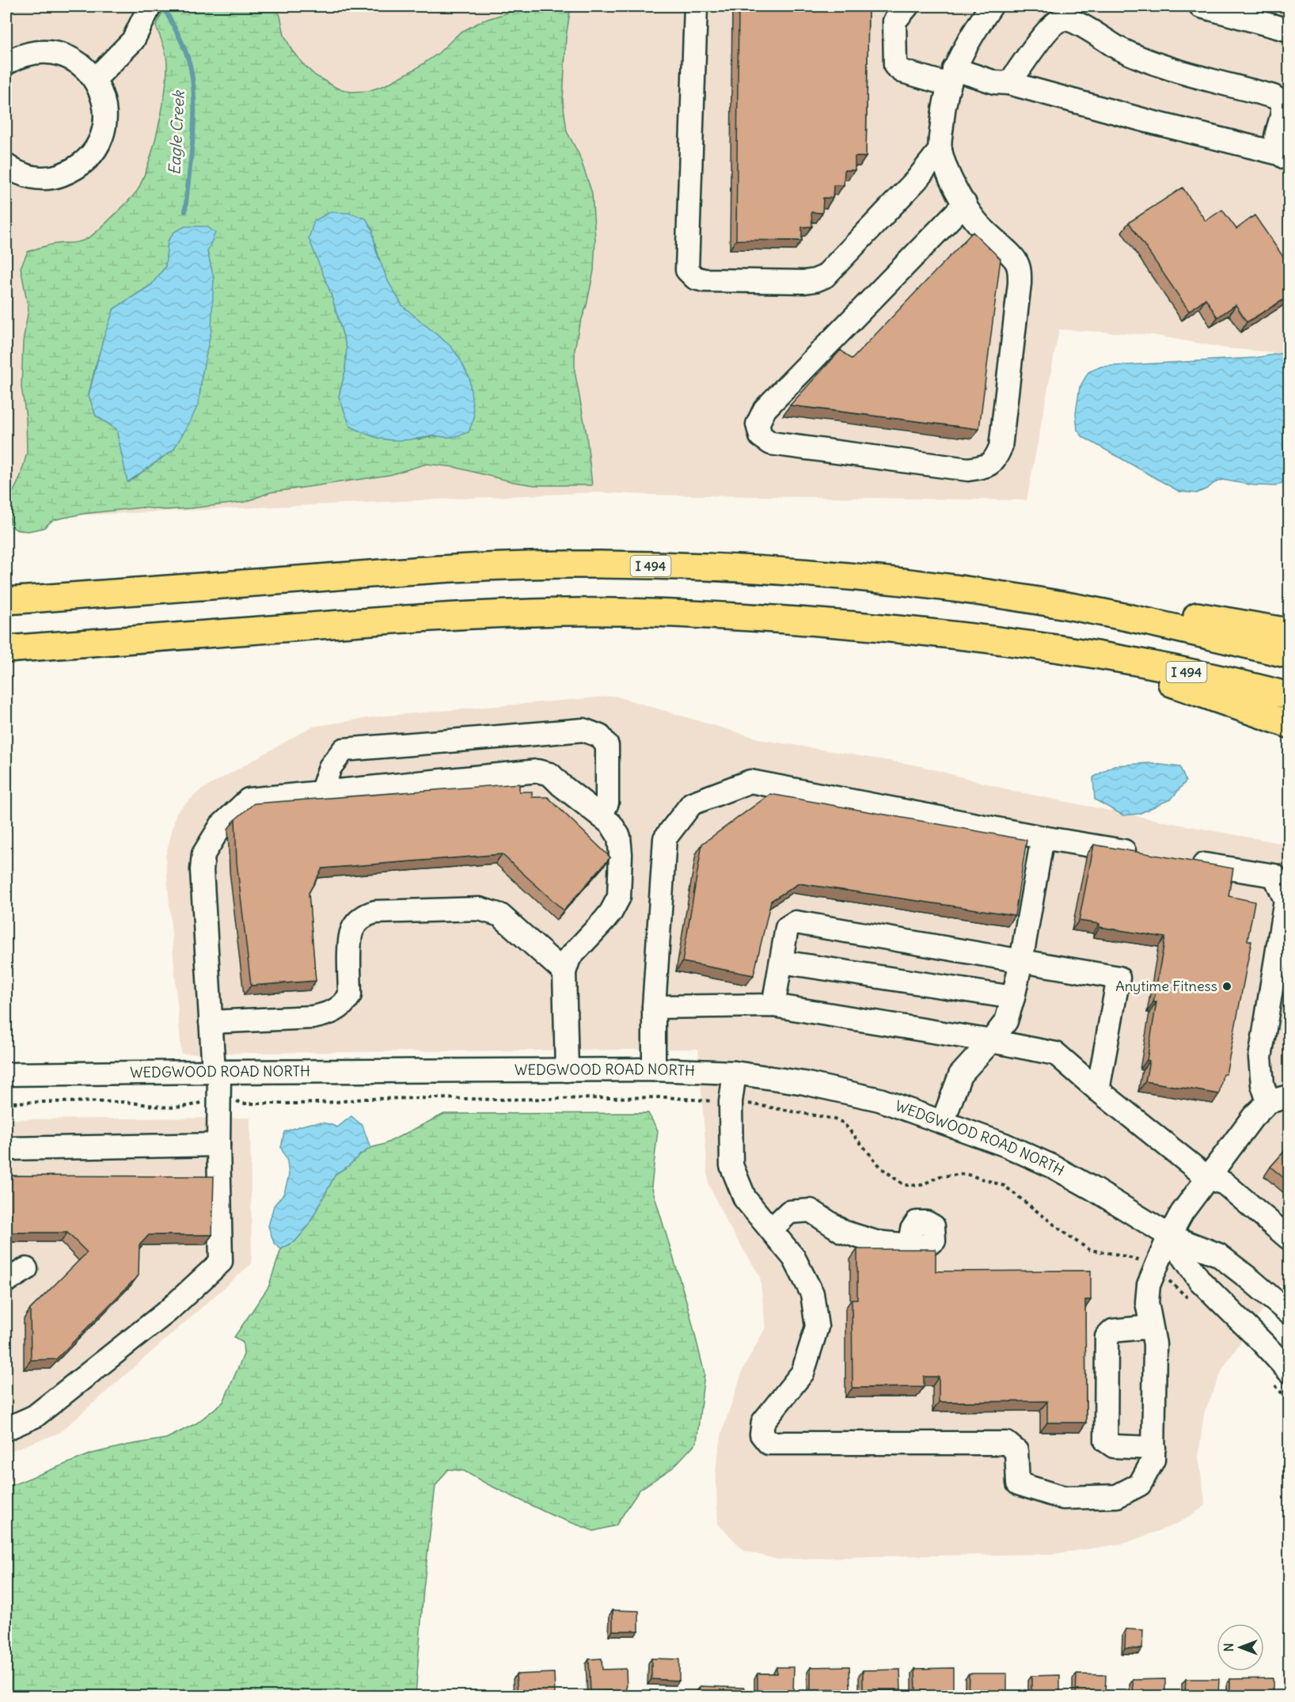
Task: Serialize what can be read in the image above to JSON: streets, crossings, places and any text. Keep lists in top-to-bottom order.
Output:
{
  "streets": {
    "highway": ["I 494"],
    "street": ["WEDGWOOD ROAD NORTH"]
  },
  "water": ["Eagle Creek"],
  "places": ["Anytime Fitness"],
  "north": "left"
}
